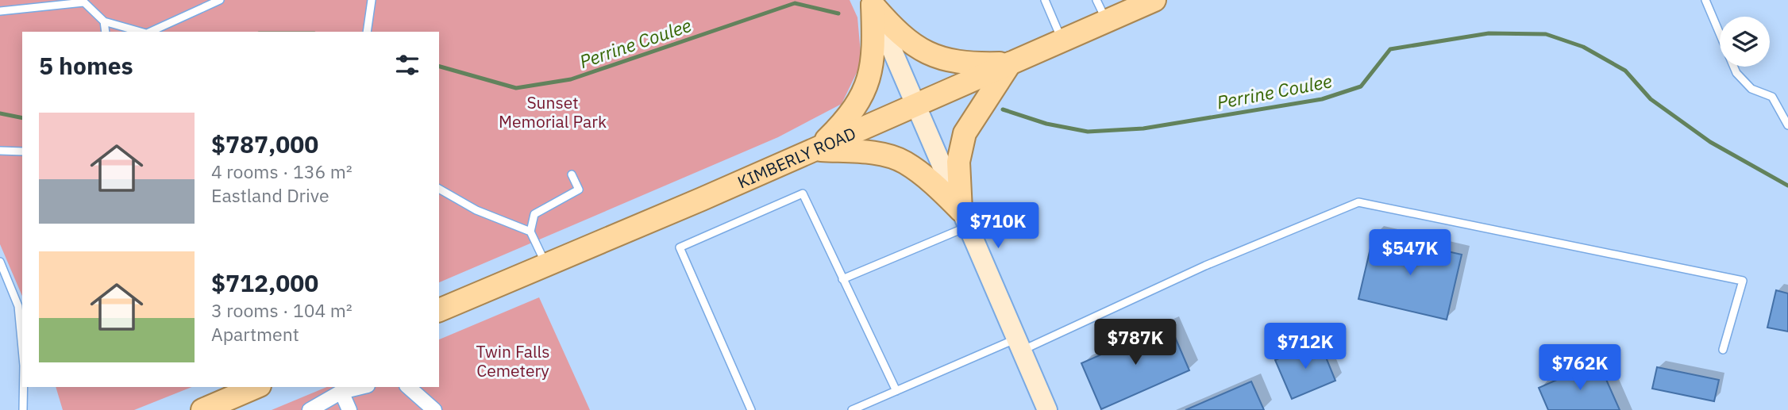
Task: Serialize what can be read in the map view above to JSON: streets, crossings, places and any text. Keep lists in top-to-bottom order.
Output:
{
  "streets": {
    "main road": ["KIMBERLY ROAD"]
  },
  "water": ["Perrine Coulee"],
  "parks": ["Sunset Memorial Park", "Twin Falls Cemetery"],
  "page": {
    "heading": "5 homes",
    "list": [
      {
        "name": "$787,000",
        "note": "4 rooms · 136 m² · Eastland Drive"
      },
      {
        "name": "$712,000",
        "note": "3 rooms · 104 m² · Apartment"
      }
    ],
    "price": [
      "$710K",
      "$547K",
      "$787K",
      "$712K",
      "$762K"
    ]
  }
}
